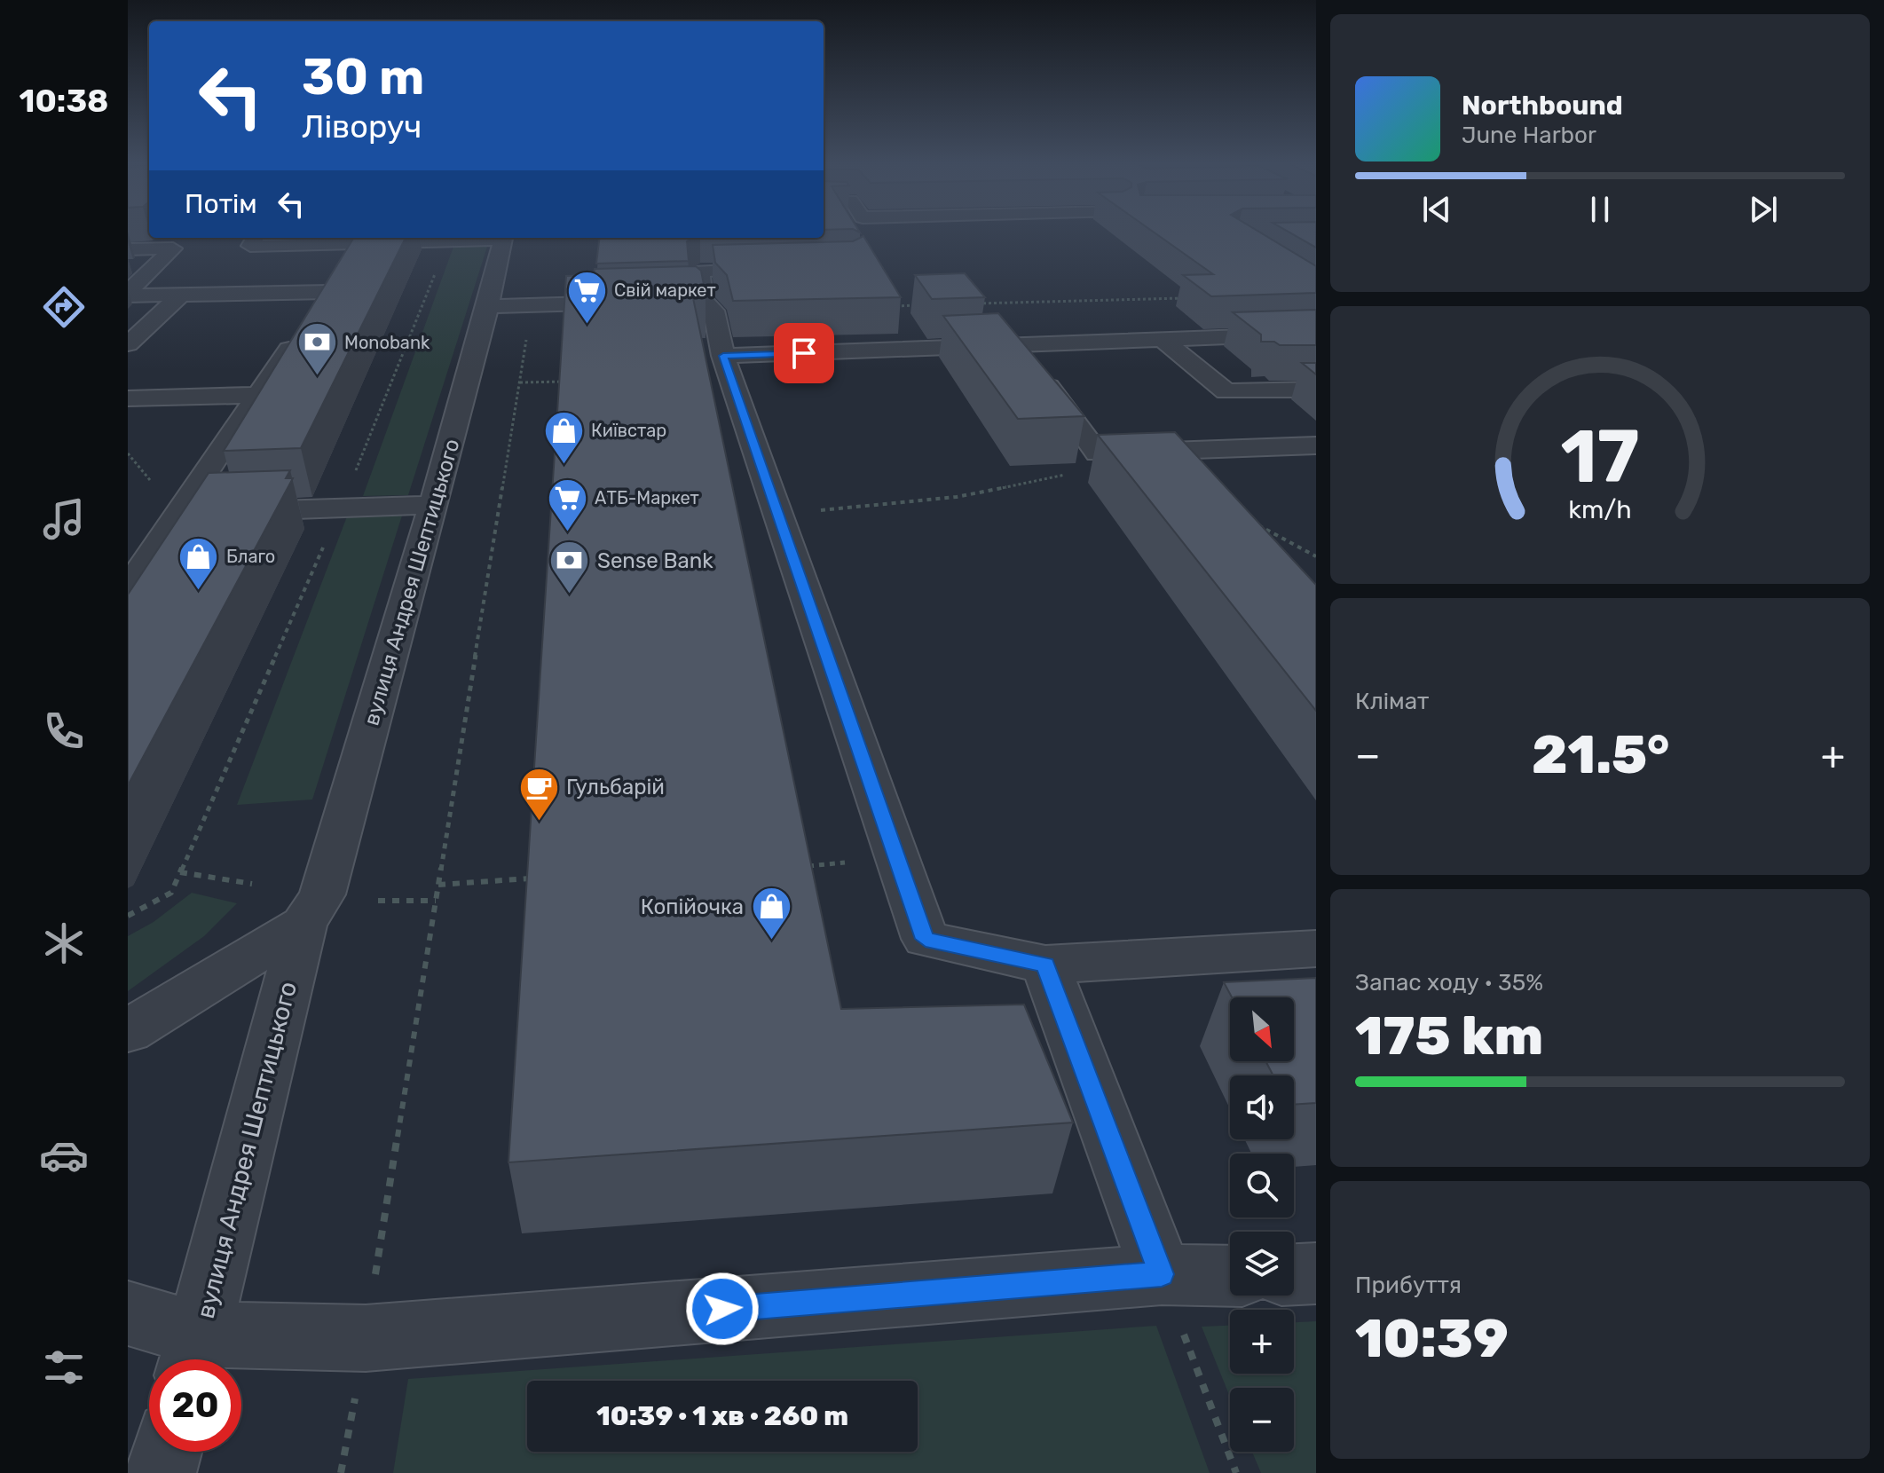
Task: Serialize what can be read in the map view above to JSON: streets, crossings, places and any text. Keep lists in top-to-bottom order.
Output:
{
  "streets": {
    "street": ["вулиця Андрея Шептицького"]
  },
  "places": {
    "supermarket": ["Свій маркет", "АТБ-Маркет"],
    "bank": ["Monobank", "Sense Bank"],
    "shop": ["Київстар", "Благо", "Копійочка"],
    "cafe": ["Гульбарій"]
  },
  "north": "bottom right",
  "page": {
    "tabs": "10:38",
    "turn": ["30 m", "Ліворуч"],
    "song": ["Northbound", "June Harbor"],
    "then": "Потім",
    "tile": [
      "Клімат",
      ["Запас ходу · 35%", "175 km"],
      ["Прибуття", "10:39"]
    ],
    "heat": ["−", "21.5°", "+"],
    "map_buttons": ["+", "−"],
    "limit": "20",
    "trip": "10:39 · 1 хв · 260 m",
    "gauge": ["17", "km/h"]
  }
}
